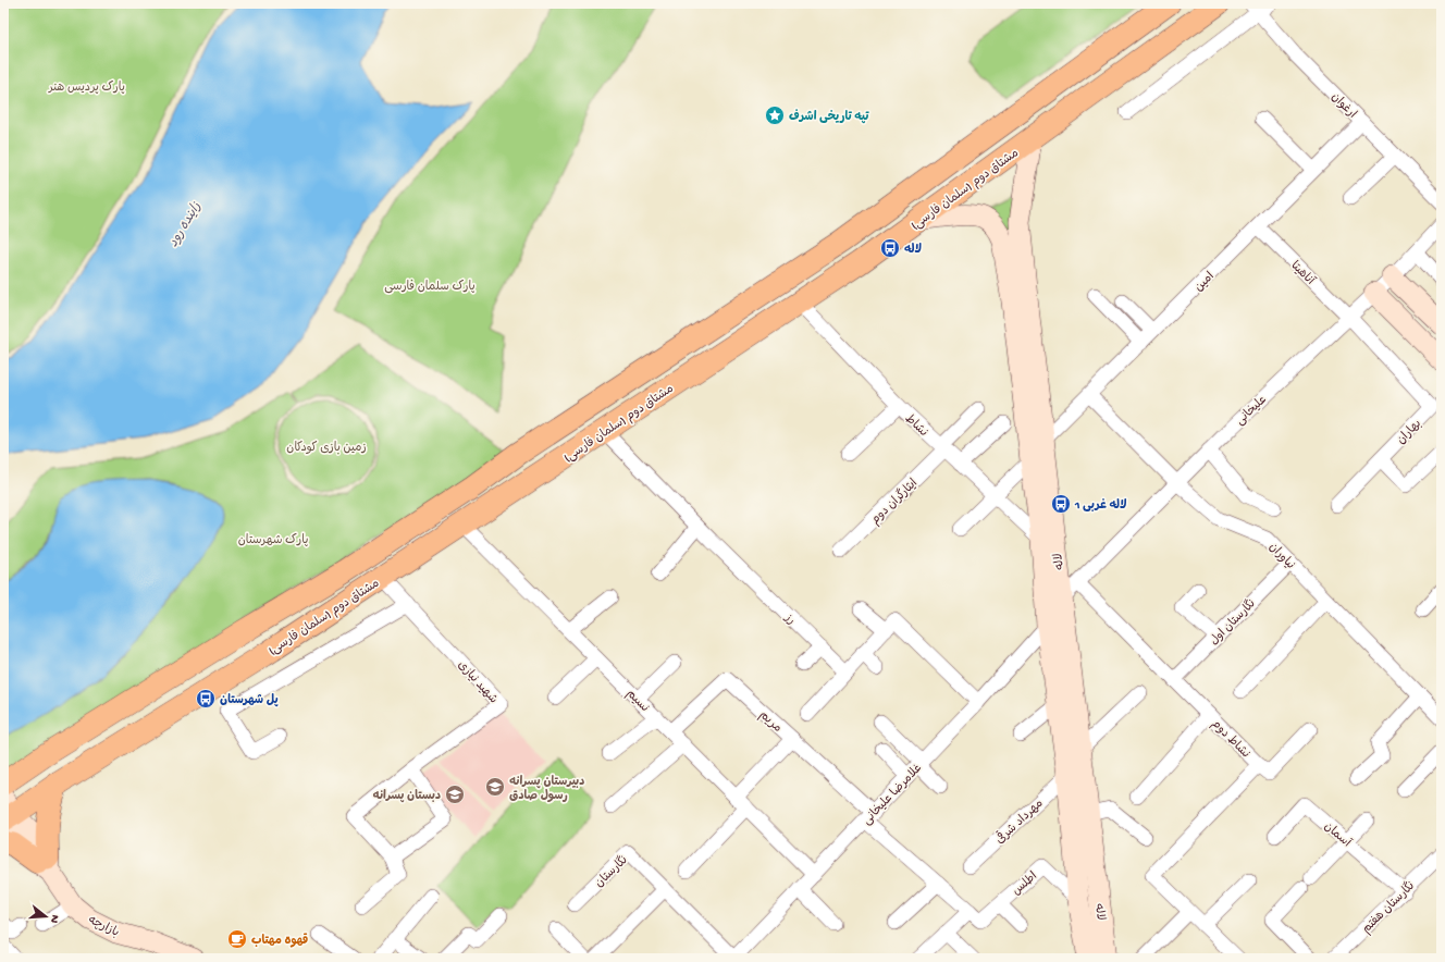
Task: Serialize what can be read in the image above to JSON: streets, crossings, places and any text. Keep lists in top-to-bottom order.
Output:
{
  "streets": {
    "main road": ["مشتاق دوم (سلمان فارسی)", "لاله", "بازارچه"],
    "street": [
      "ارغوان",
      "آناهیتا",
      "امین",
      "علیخانی",
      "نشاط",
      "بهاران",
      "ایثارگران دوم",
      "نیاوران",
      "رز",
      "نگارستان اول",
      "شهید نیازی",
      "نسیم",
      "مریم",
      "نشاط دوم",
      "غلامرضا علیخانی",
      "مهرداد شرقی",
      "آسمان",
      "نگارستان",
      "اطلس",
      "نگارستان هفتم"
    ]
  },
  "crossings": [
    ["ارغوان", "امین"],
    ["مشتاق دوم (سلمان فارسی)", "نشاط"],
    ["مشتاق دوم (سلمان فارسی)", "لاله"],
    ["مشتاق دوم (سلمان فارسی)", "رز"],
    ["مشتاق دوم (سلمان فارسی)", "شهید نیازی"],
    ["مشتاق دوم (سلمان فارسی)", "نسیم"],
    ["مشتاق دوم (سلمان فارسی)", "بازارچه"],
    ["آناهیتا", "امین"],
    ["آناهیتا", "علیخانی"],
    ["آناهیتا", "بهاران"],
    ["امین", "نیاوران"],
    ["امین", "لاله"],
    ["علیخانی", "بهاران"],
    ["علیخانی", "نیاوران"],
    ["علیخانی", "لاله"],
    ["علیخانی", "نشاط دوم"],
    ["نشاط", "ایثارگران دوم"],
    ["نشاط", "لاله"],
    ["نیاوران", "نگارستان اول"],
    ["لاله", "غلامرضا علیخانی"],
    ["لاله", "مهرداد شرقی"],
    ["لاله", "اطلس"],
    ["نگارستان اول", "نشاط دوم"],
    ["نسیم", "مریم"],
    ["نسیم", "غلامرضا علیخانی"],
    ["مریم", "غلامرضا علیخانی"],
    ["مریم", "اطلس"],
    ["غلامرضا علیخانی", "نگارستان"],
    ["غلامرضا علیخانی", "اطلس"],
    ["آسمان", "نگارستان هفتم"]
  ],
  "water": ["زاینده رود"],
  "parks": [
    "پارک پردیس هنر",
    "پارک سلمان فارسی",
    "زمین بازی کودکان",
    "پارک شهرستان"
  ],
  "places": {
    "place": ["تپه تاریخی اشرف"],
    "bus stop": ["لاله", "لاله غربی 1", "پل شهرستان"],
    "school or university": ["دبیرستان پسرانه رسول صادق", "دبستان پسرانه"],
    "cafe": ["قهوه مهتاب"]
  },
  "north": "right"
}
